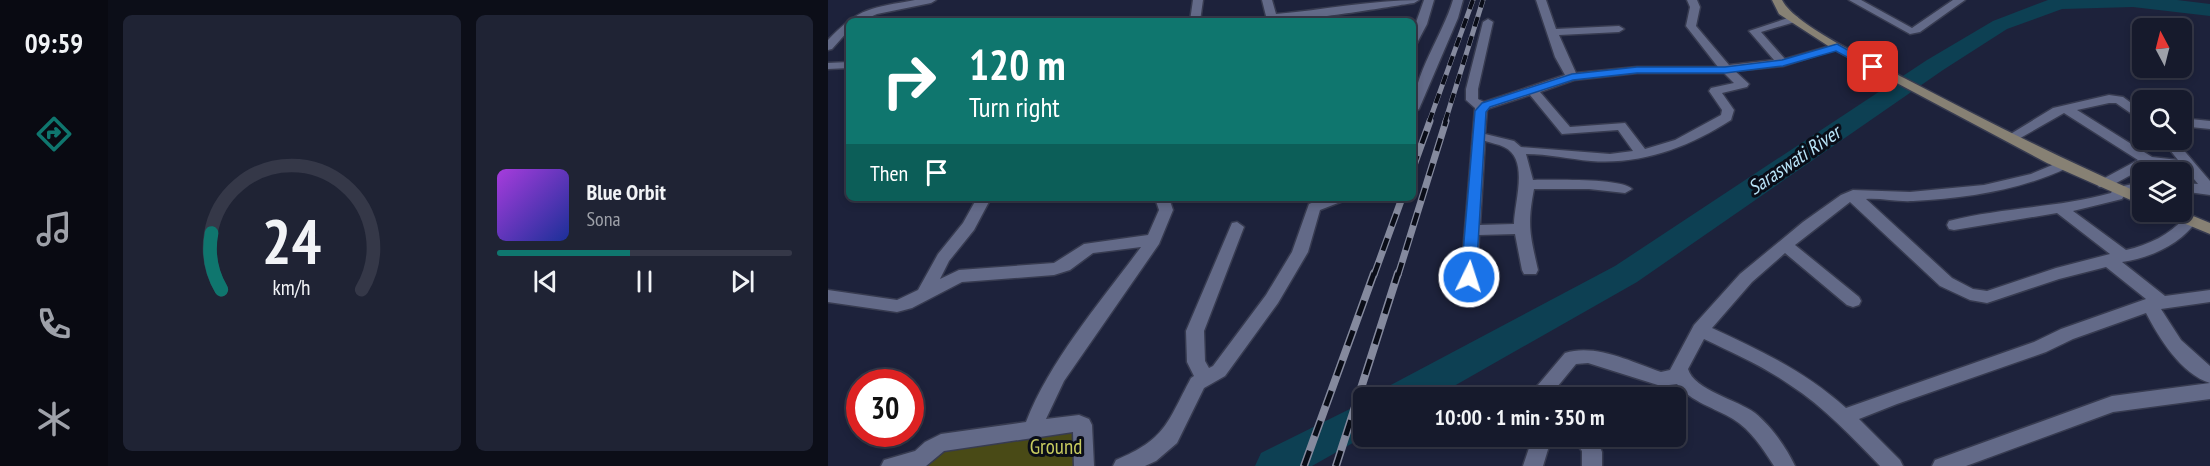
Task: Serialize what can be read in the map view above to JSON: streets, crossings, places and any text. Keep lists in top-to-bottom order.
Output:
{
  "water": ["Saraswati River"],
  "parks": ["Ground"],
  "north": "top",
  "page": {
    "tabs": "09:59",
    "turn": ["120 m", "Turn right"],
    "then": "Then",
    "song": ["Blue Orbit", "Sona"],
    "limit": "30",
    "trip": "10:00 · 1 min · 350 m",
    "gauge": ["24", "km/h"]
  }
}
